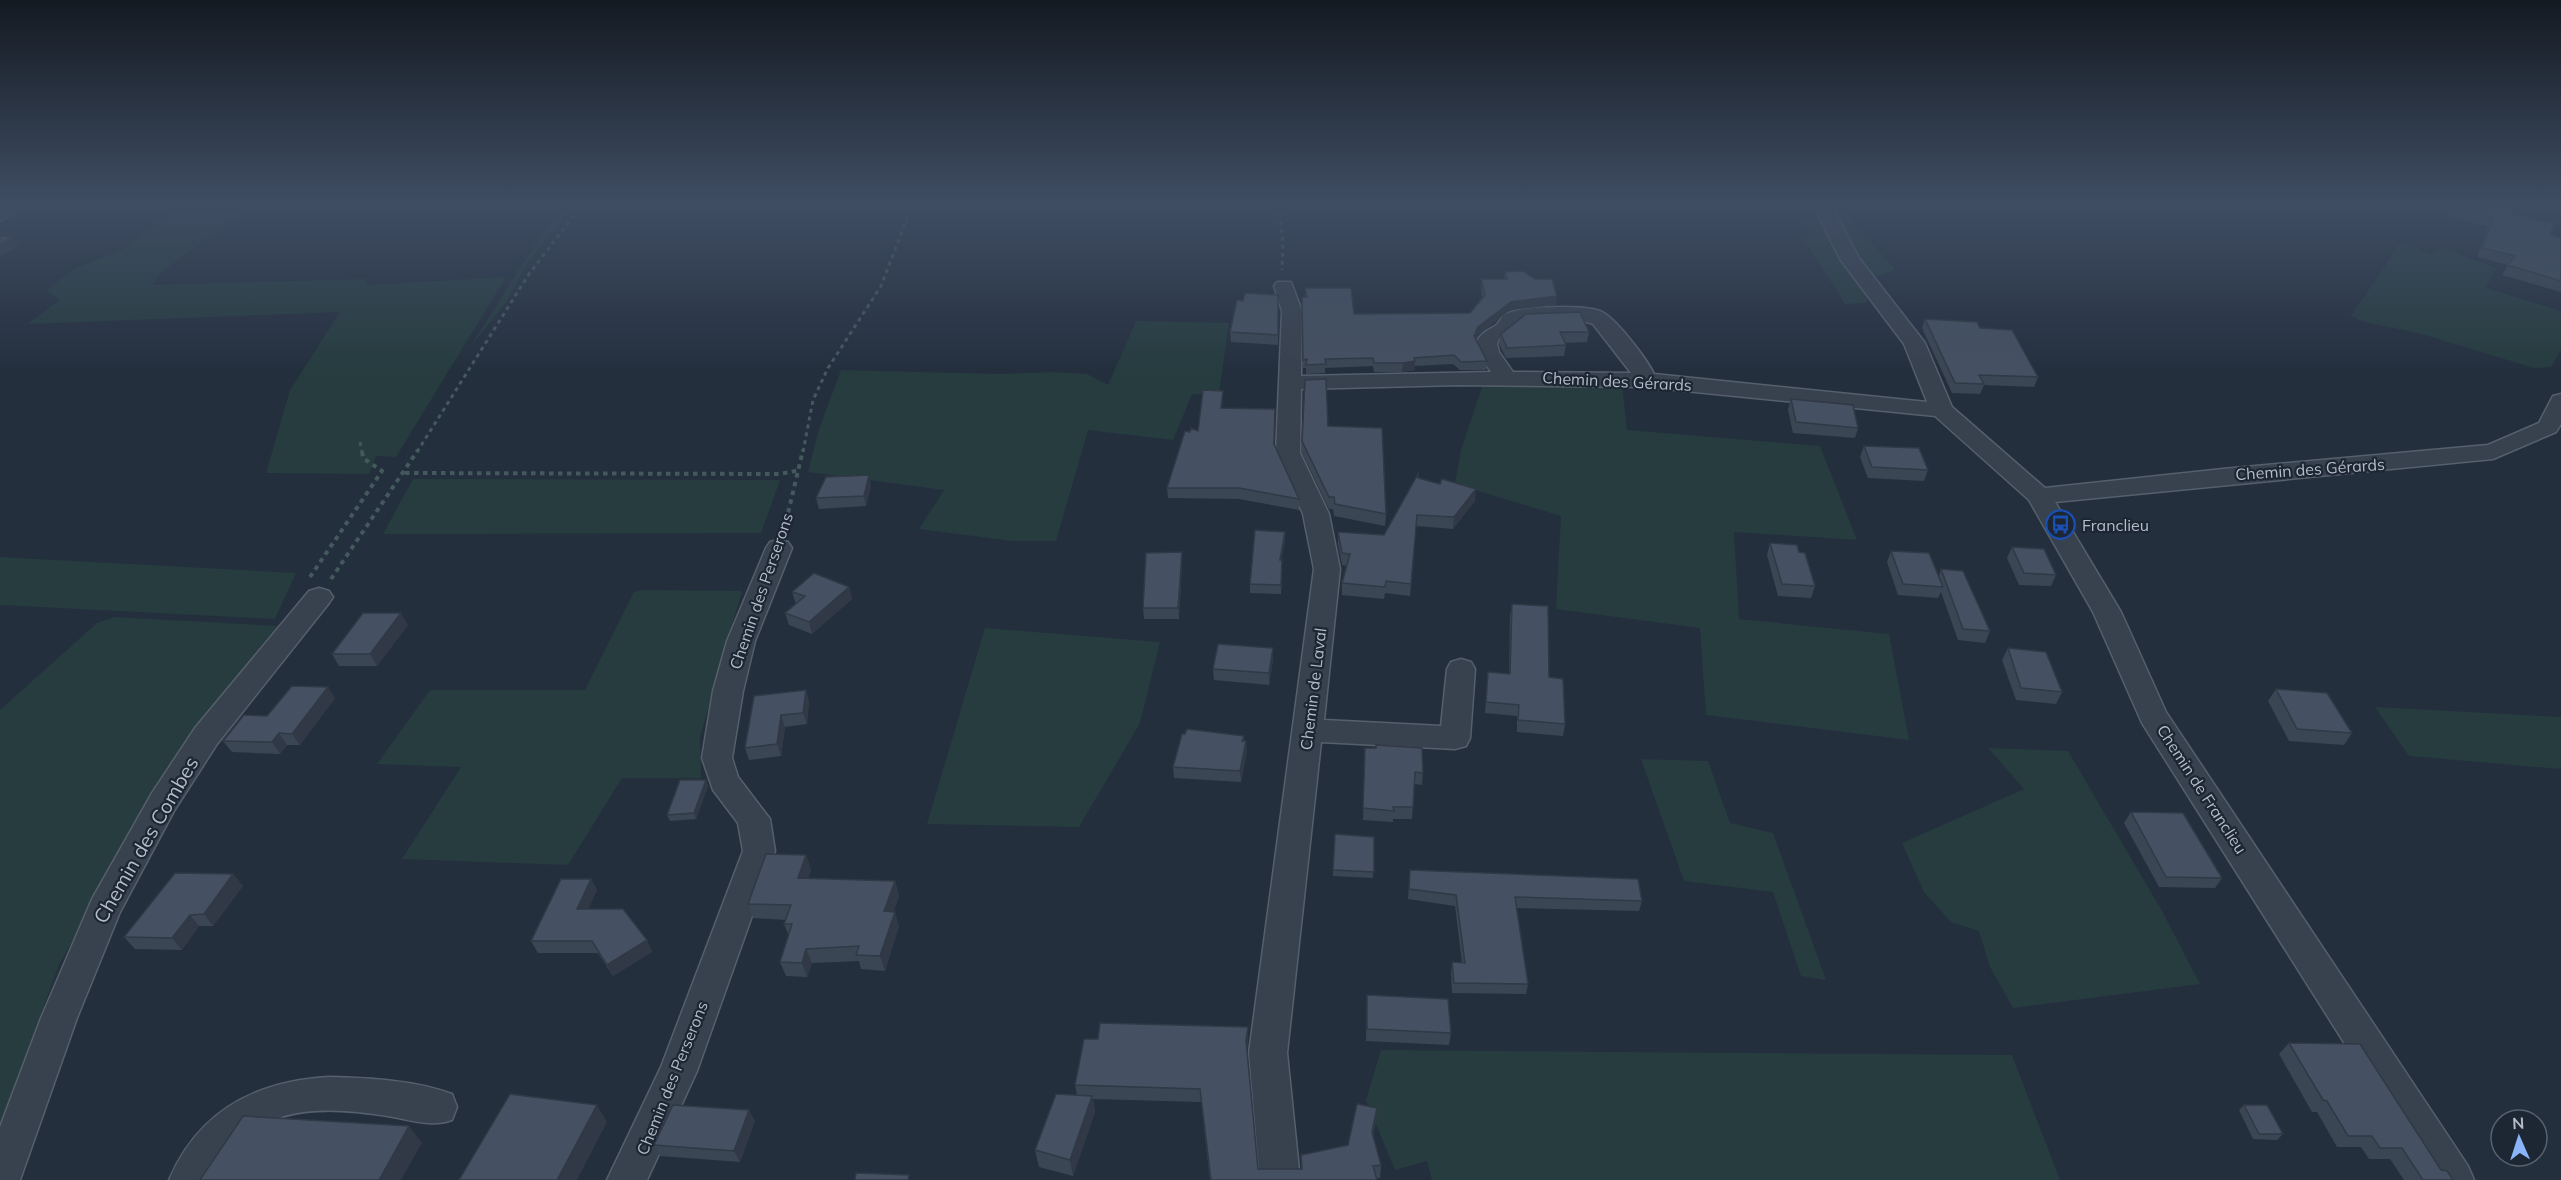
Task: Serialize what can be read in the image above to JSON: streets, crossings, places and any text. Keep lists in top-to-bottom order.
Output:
{
  "streets": {
    "street": [
      "Chemin des Gérards",
      "Chemin des Perserons",
      "Chemin de Laval",
      "Chemin de Franclieu",
      "Chemin des Combes"
    ]
  },
  "crossings": [
    ["Chemin des Gérards", "Chemin de Laval"],
    ["Chemin des Gérards", "Chemin de Franclieu"]
  ],
  "places": {
    "bus stop": ["Franclieu"]
  },
  "north": "top"
}
